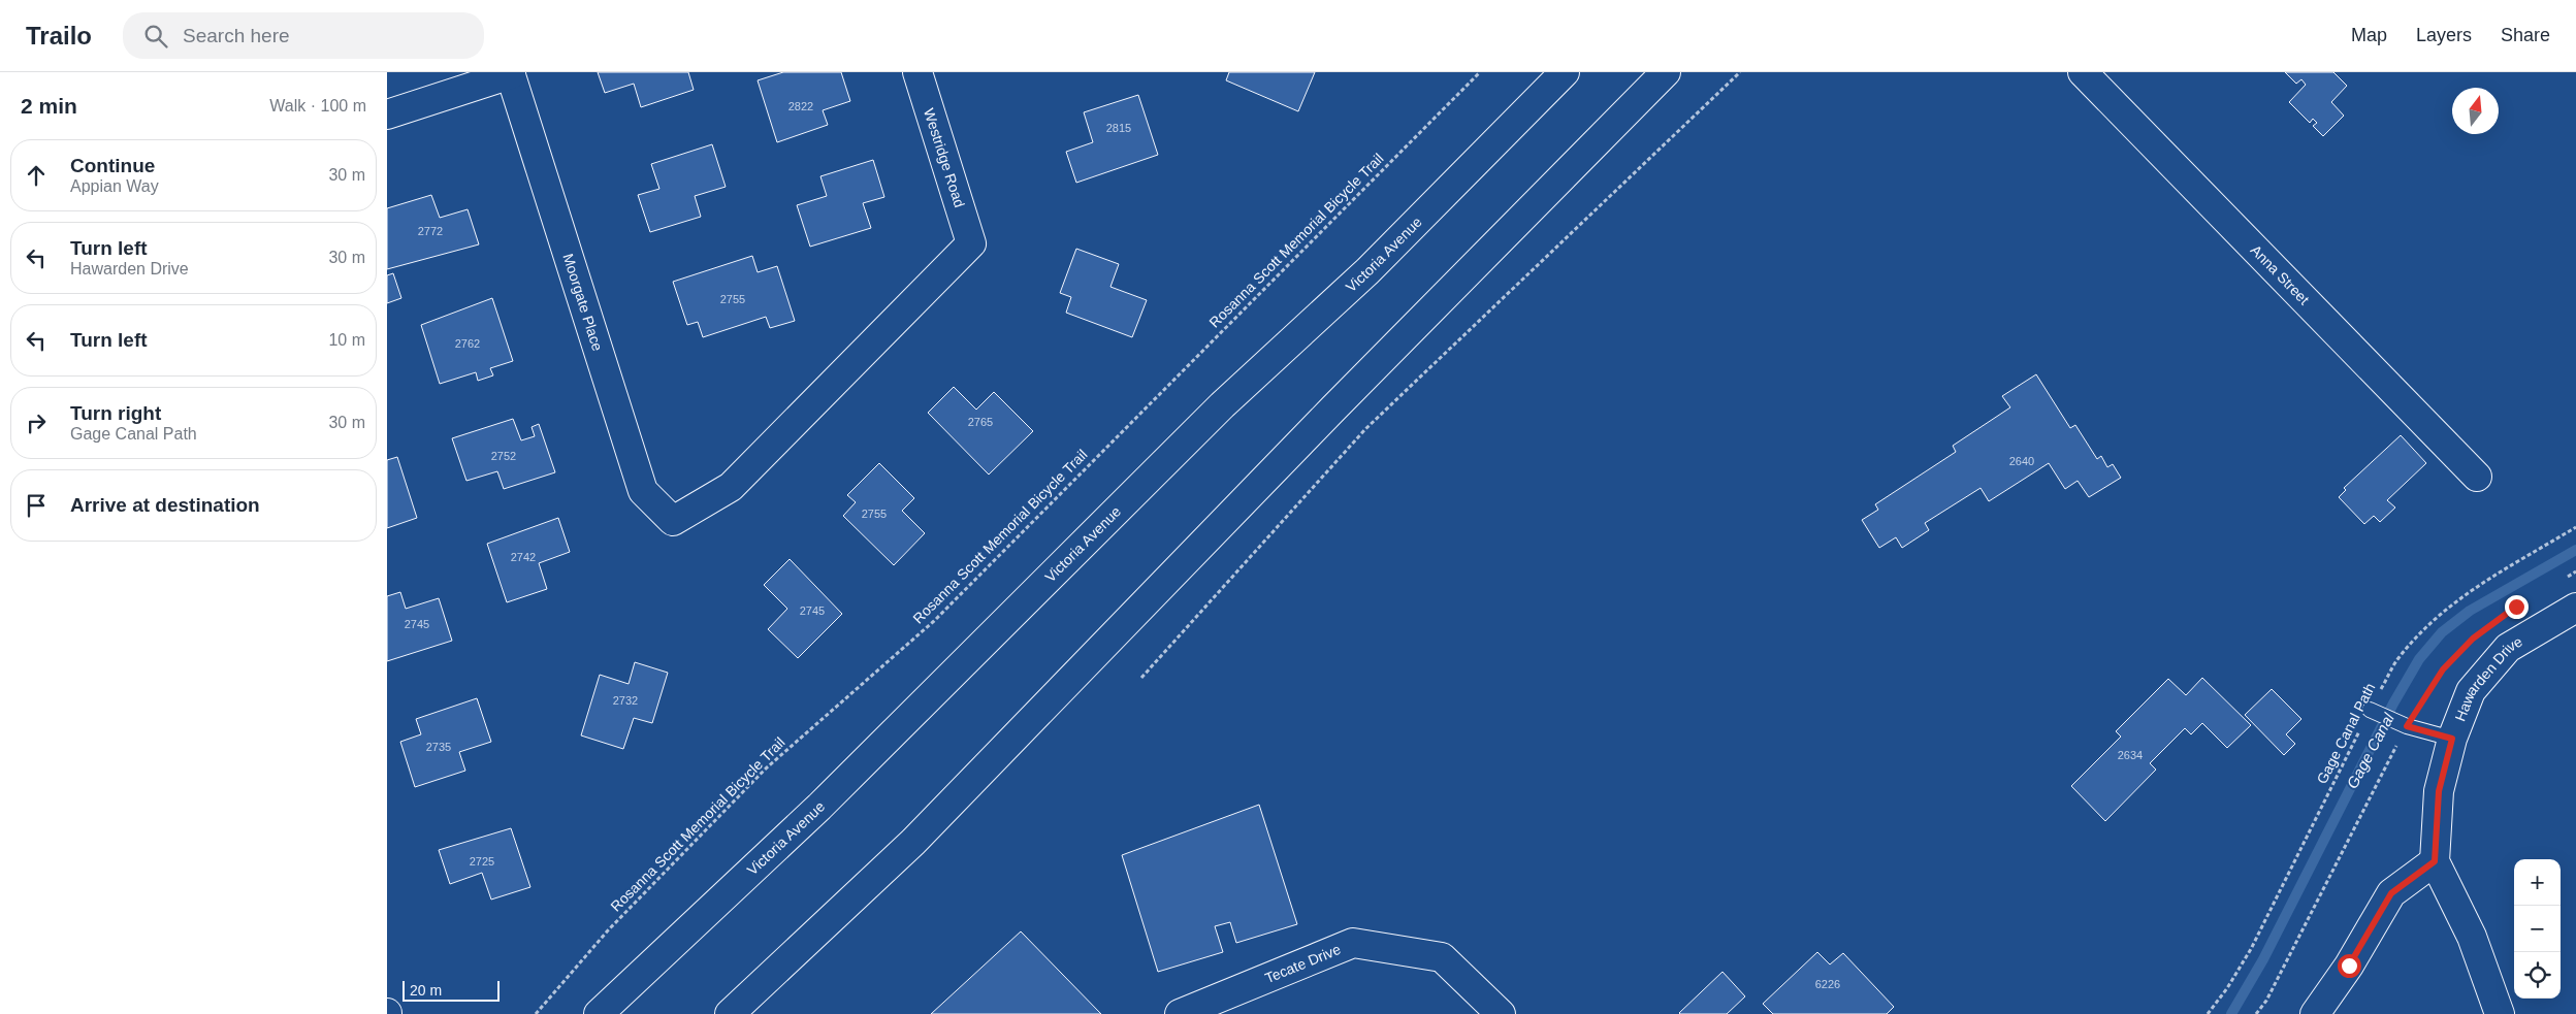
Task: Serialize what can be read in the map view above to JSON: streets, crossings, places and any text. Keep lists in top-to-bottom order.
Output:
{
  "streets": {
    "street": [
      "Westridge Road",
      "Victoria Avenue",
      "Anna Street",
      "Moorgate Place",
      "Hawarden Drive",
      "Tecate Drive"
    ],
    "path": ["Rosanna Scott Memorial Bicycle Trail", "Gage Canal Path"]
  },
  "crossings": [
    ["Westridge Road", "Moorgate Place"]
  ],
  "water": ["Gage Canal"],
  "house_numbers": [
    "2822",
    "2815",
    "2772",
    "2755",
    "2762",
    "2765",
    "2752",
    "2640",
    "2755",
    "2742",
    "2745",
    "2745",
    "2732",
    "2735",
    "2634",
    "2725",
    "6226"
  ],
  "scale_bar": "20 m",
  "north": "top",
  "page": {
    "header": "Trailo",
    "search": "Search here",
    "nav": ["Map", "Layers", "Share"],
    "heading": ["2 min", "Walk · 100 m"],
    "list": [
      ["Continue", "Appian Way", "30 m"],
      ["Turn left", "Hawarden Drive", "30 m"],
      ["Turn left", "10 m"],
      ["Turn right", "Gage Canal Path", "30 m"],
      "Arrive at destination"
    ],
    "map_buttons": ["+", "−"],
    "scale": "20 m"
  }
}
